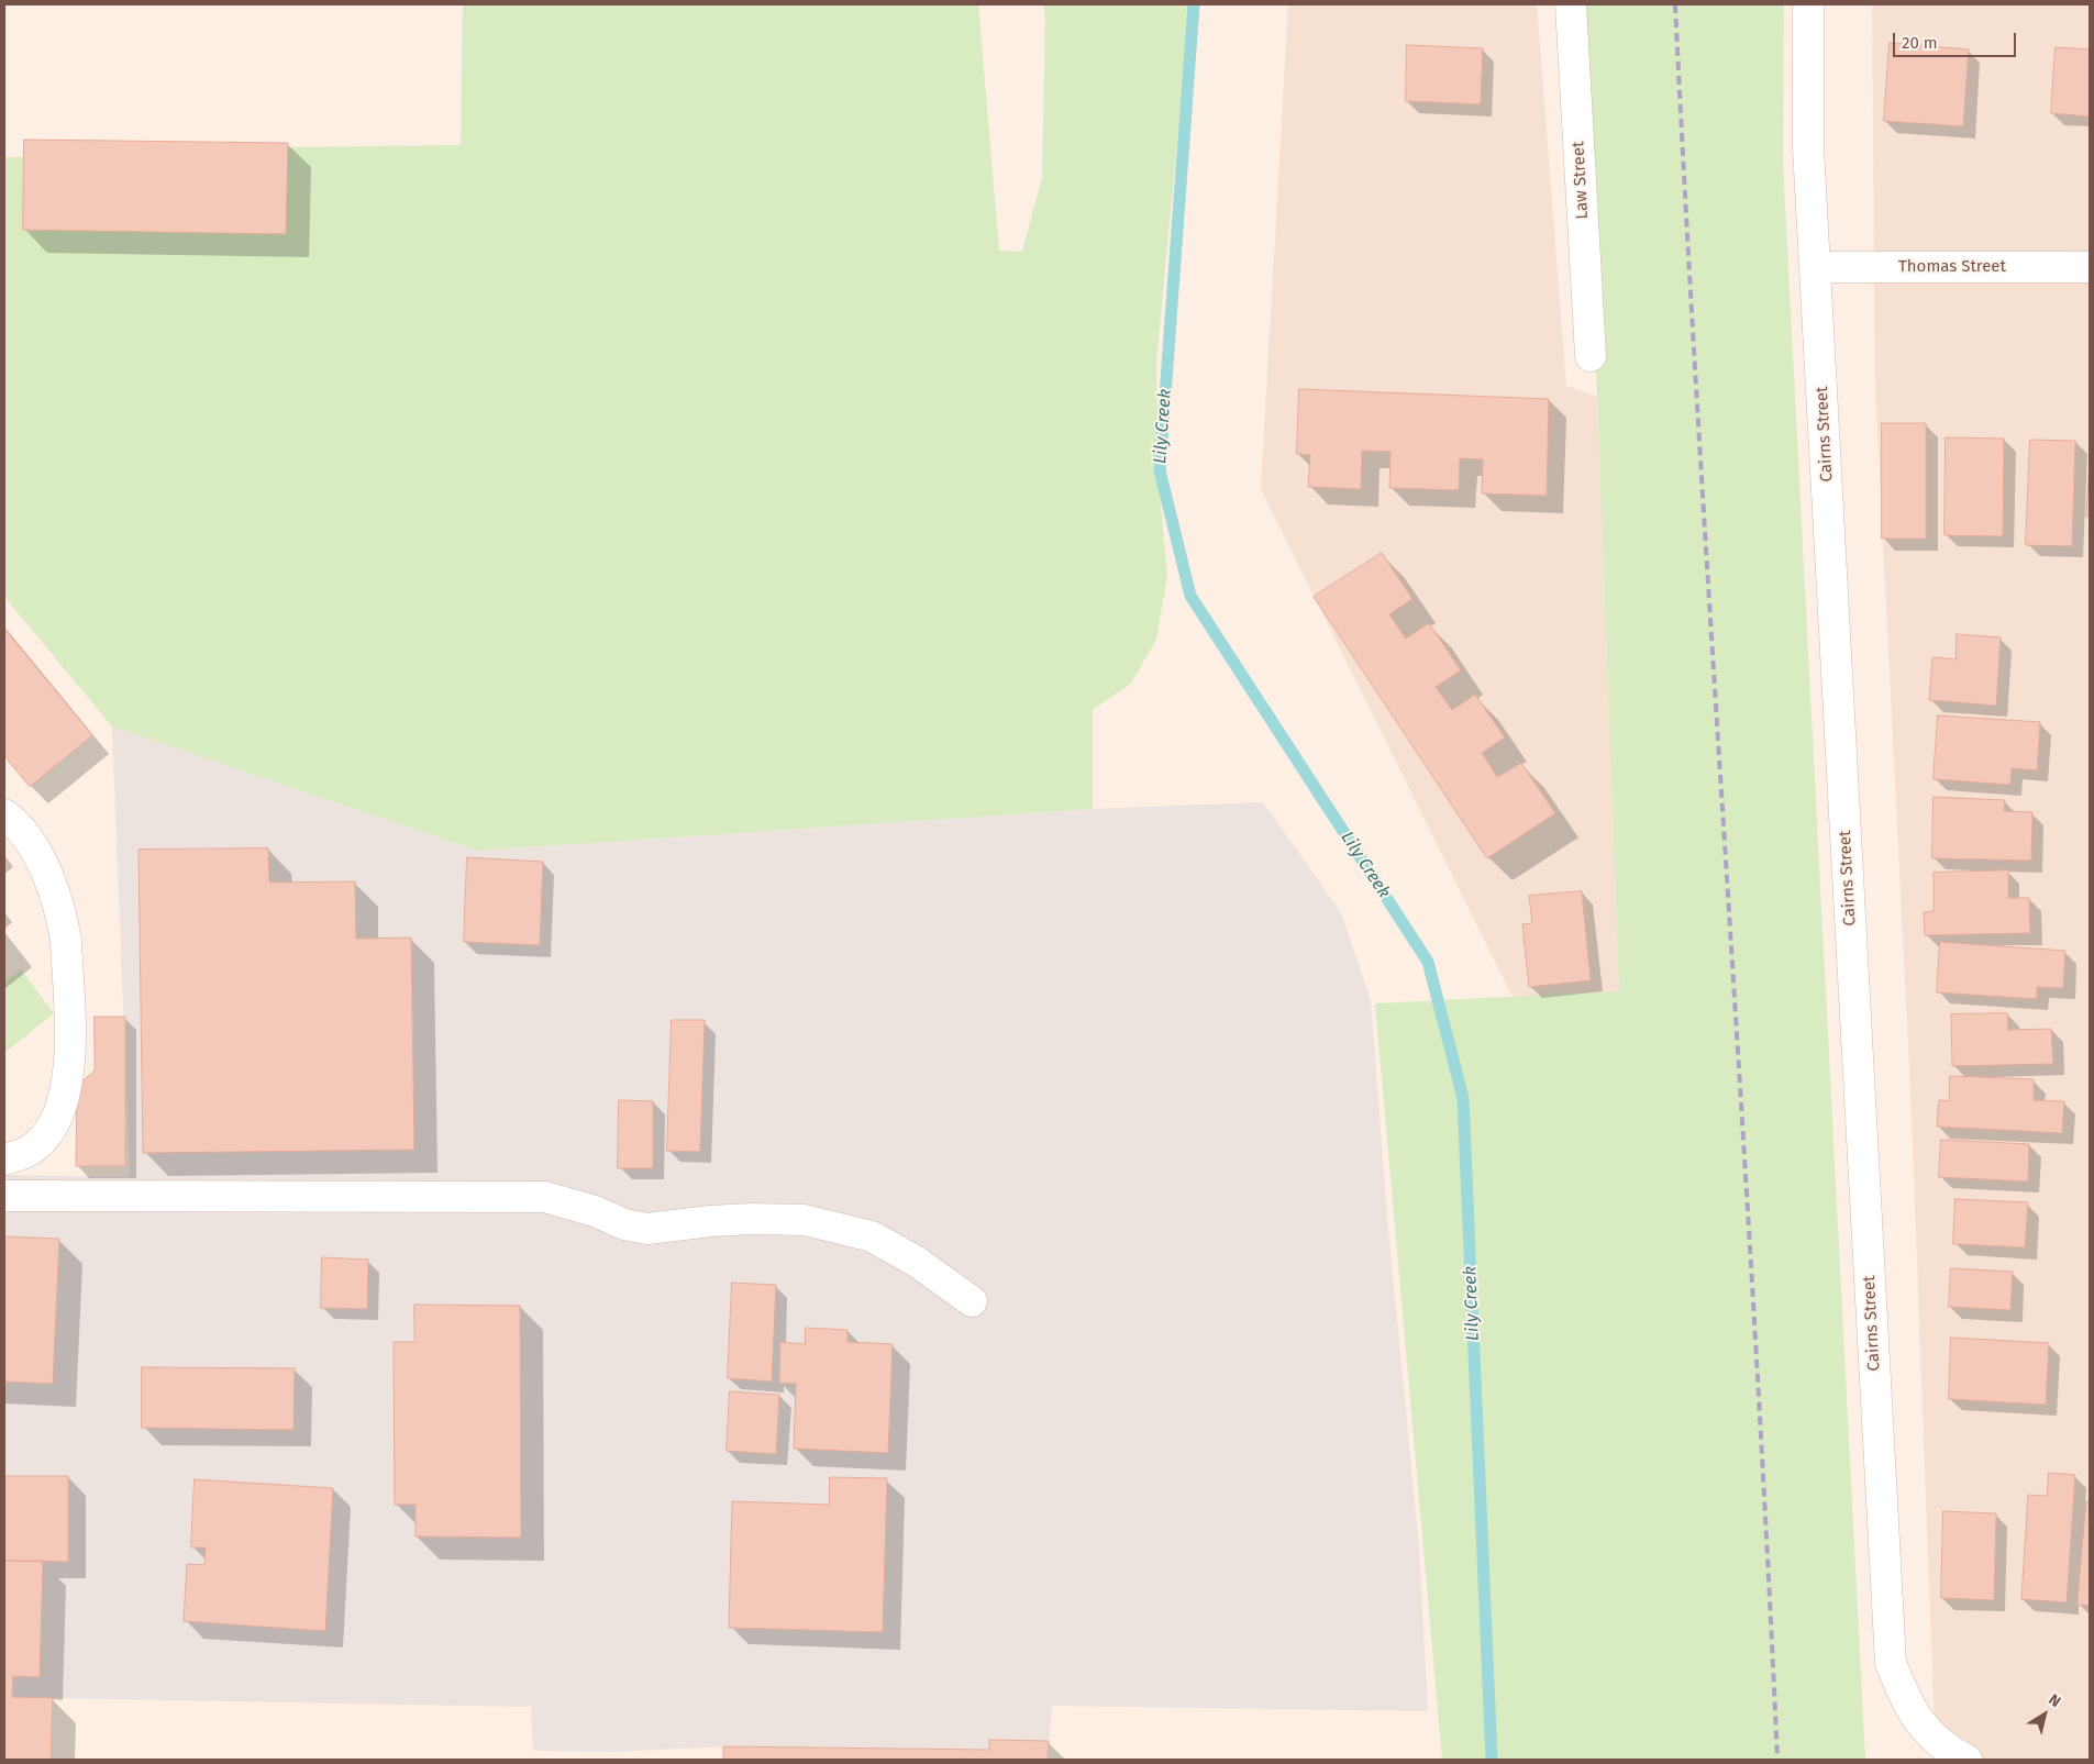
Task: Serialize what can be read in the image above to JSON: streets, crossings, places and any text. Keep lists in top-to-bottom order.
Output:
{
  "streets": {
    "street": ["Law Street", "Thomas Street", "Cairns Street"]
  },
  "crossings": [
    ["Thomas Street", "Cairns Street"]
  ],
  "water": ["Lily Creek"],
  "scale_bar": "20 m",
  "north": "top right"
}
